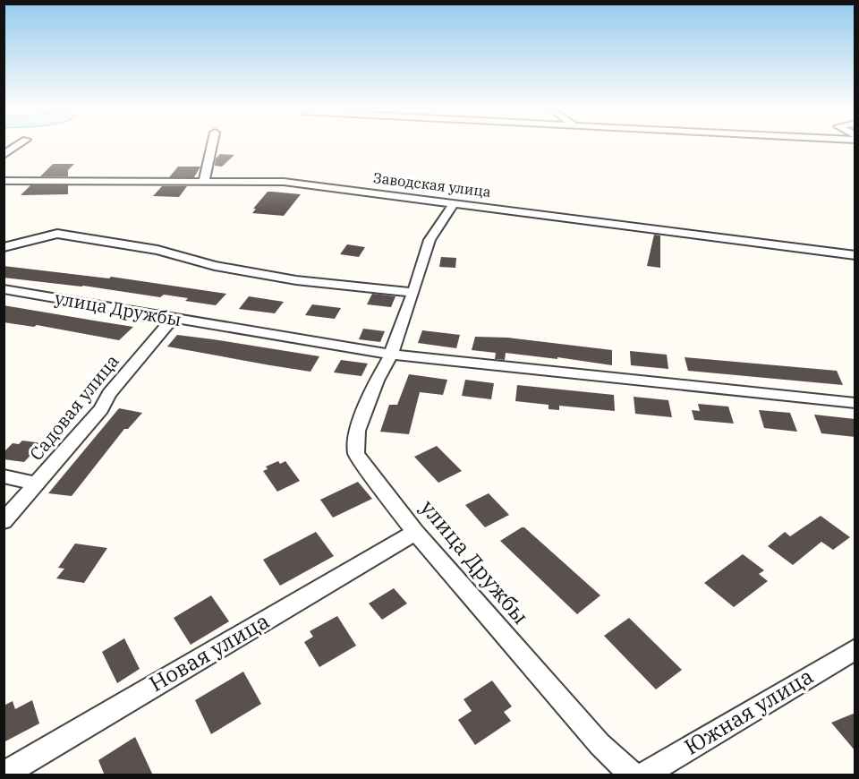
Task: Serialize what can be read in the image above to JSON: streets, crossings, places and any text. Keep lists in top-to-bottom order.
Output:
{
  "streets": {
    "street": [
      "Заводская улица",
      "улица Дружбы",
      "Садовая улица",
      "Новая улица",
      "Южная улица"
    ]
  },
  "crossings": [
    ["Заводская улица", "улица Дружбы"],
    ["улица Дружбы", "Садовая улица"],
    ["улица Дружбы", "Новая улица"]
  ]
}
